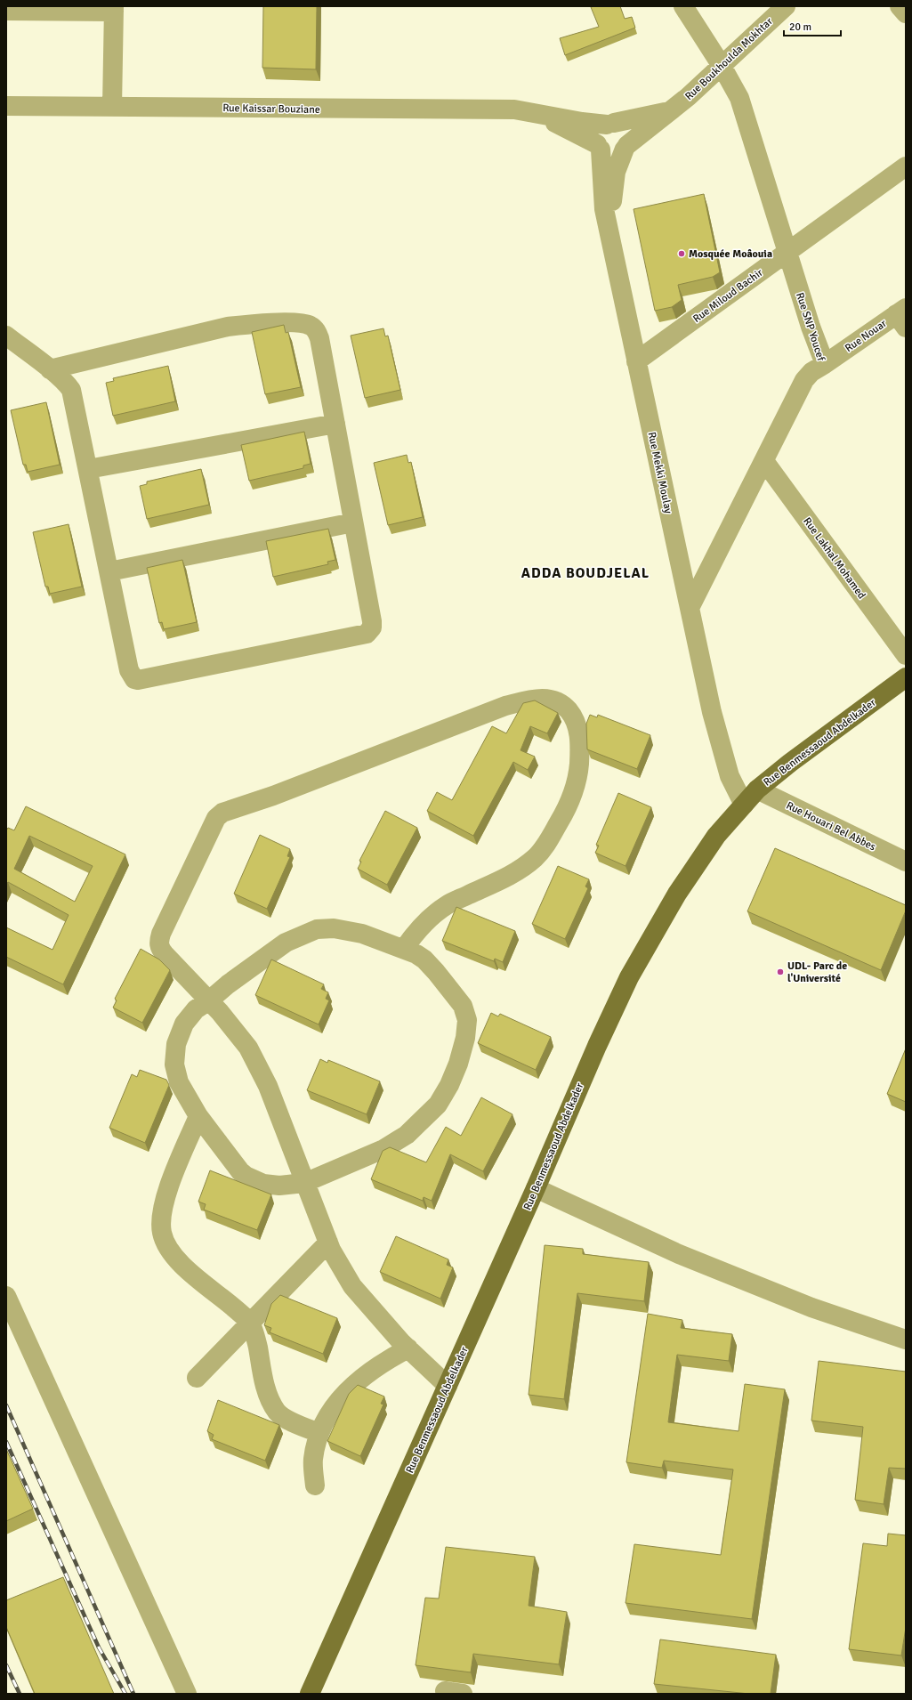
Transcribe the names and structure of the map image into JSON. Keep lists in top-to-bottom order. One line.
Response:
{"streets":{"main road":["Rue Benmessaoud Abdelkader"],"street":["Rue Boukhoulda Mokhtar","Rue Kaissar Bouziane","Rue Miloud Bachir","Rue SNP Youcef","Rue Nouar","Rue Mekki Moulay","Rue Lakhal Mohamed","Rue Houari Bel Abbes"]},"crossings":[["Rue Boukhoulda Mokhtar","Rue Kaissar Bouziane"],["Rue Boukhoulda Mokhtar","Rue SNP Youcef"],["Rue Miloud Bachir","Rue SNP Youcef"],["Rue Miloud Bachir","Rue Mekki Moulay"],["Rue SNP Youcef","Rue Nouar"],["Rue SNP Youcef","Rue Mekki Moulay"],["Rue SNP Youcef","Rue Lakhal Mohamed"],["Rue Mekki Moulay","Rue Benmessaoud Abdelkader"],["Rue Benmessaoud Abdelkader","Rue Houari Bel Abbes"]],"districts":["ADDA BOUDJELAL"],"places":["Mosquée Moâouia","UDL- Parc de l'Université"],"scale_bar":"20 m"}
